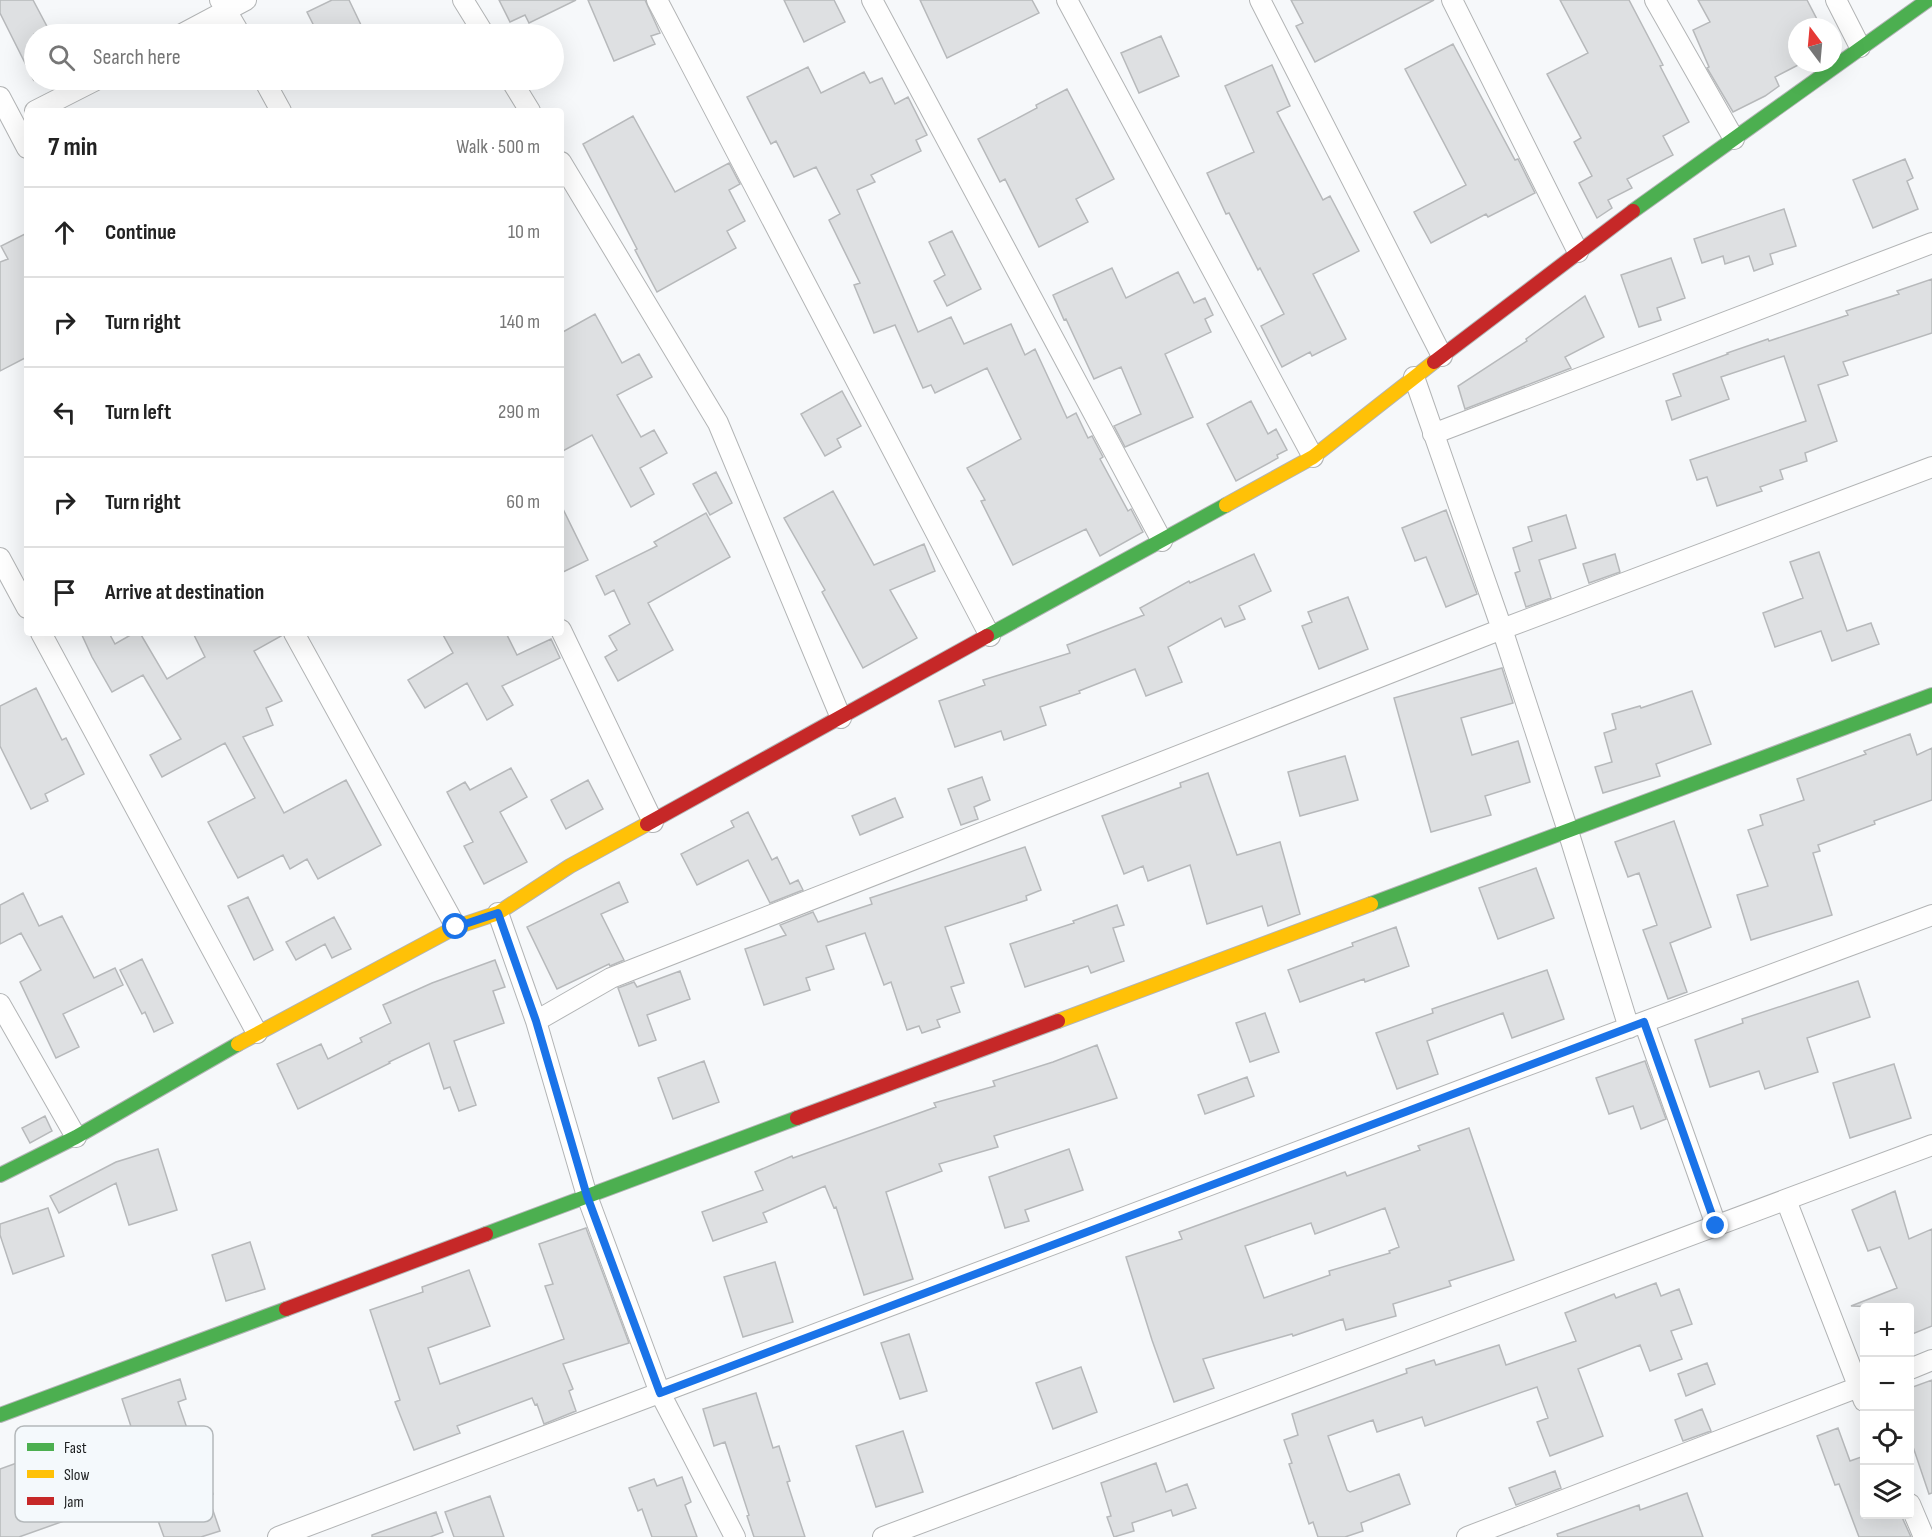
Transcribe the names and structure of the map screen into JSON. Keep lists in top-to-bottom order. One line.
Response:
{"legend":["Fast","Slow","Jam"],"north":"top","page":{"search":"Search here","heading":["7 min","Walk · 500 m"],"list":[["Continue","10 m"],["Turn right","140 m"],["Turn left","290 m"],["Turn right","60 m"],"Arrive at destination"],"map_buttons":["+","−"]}}
